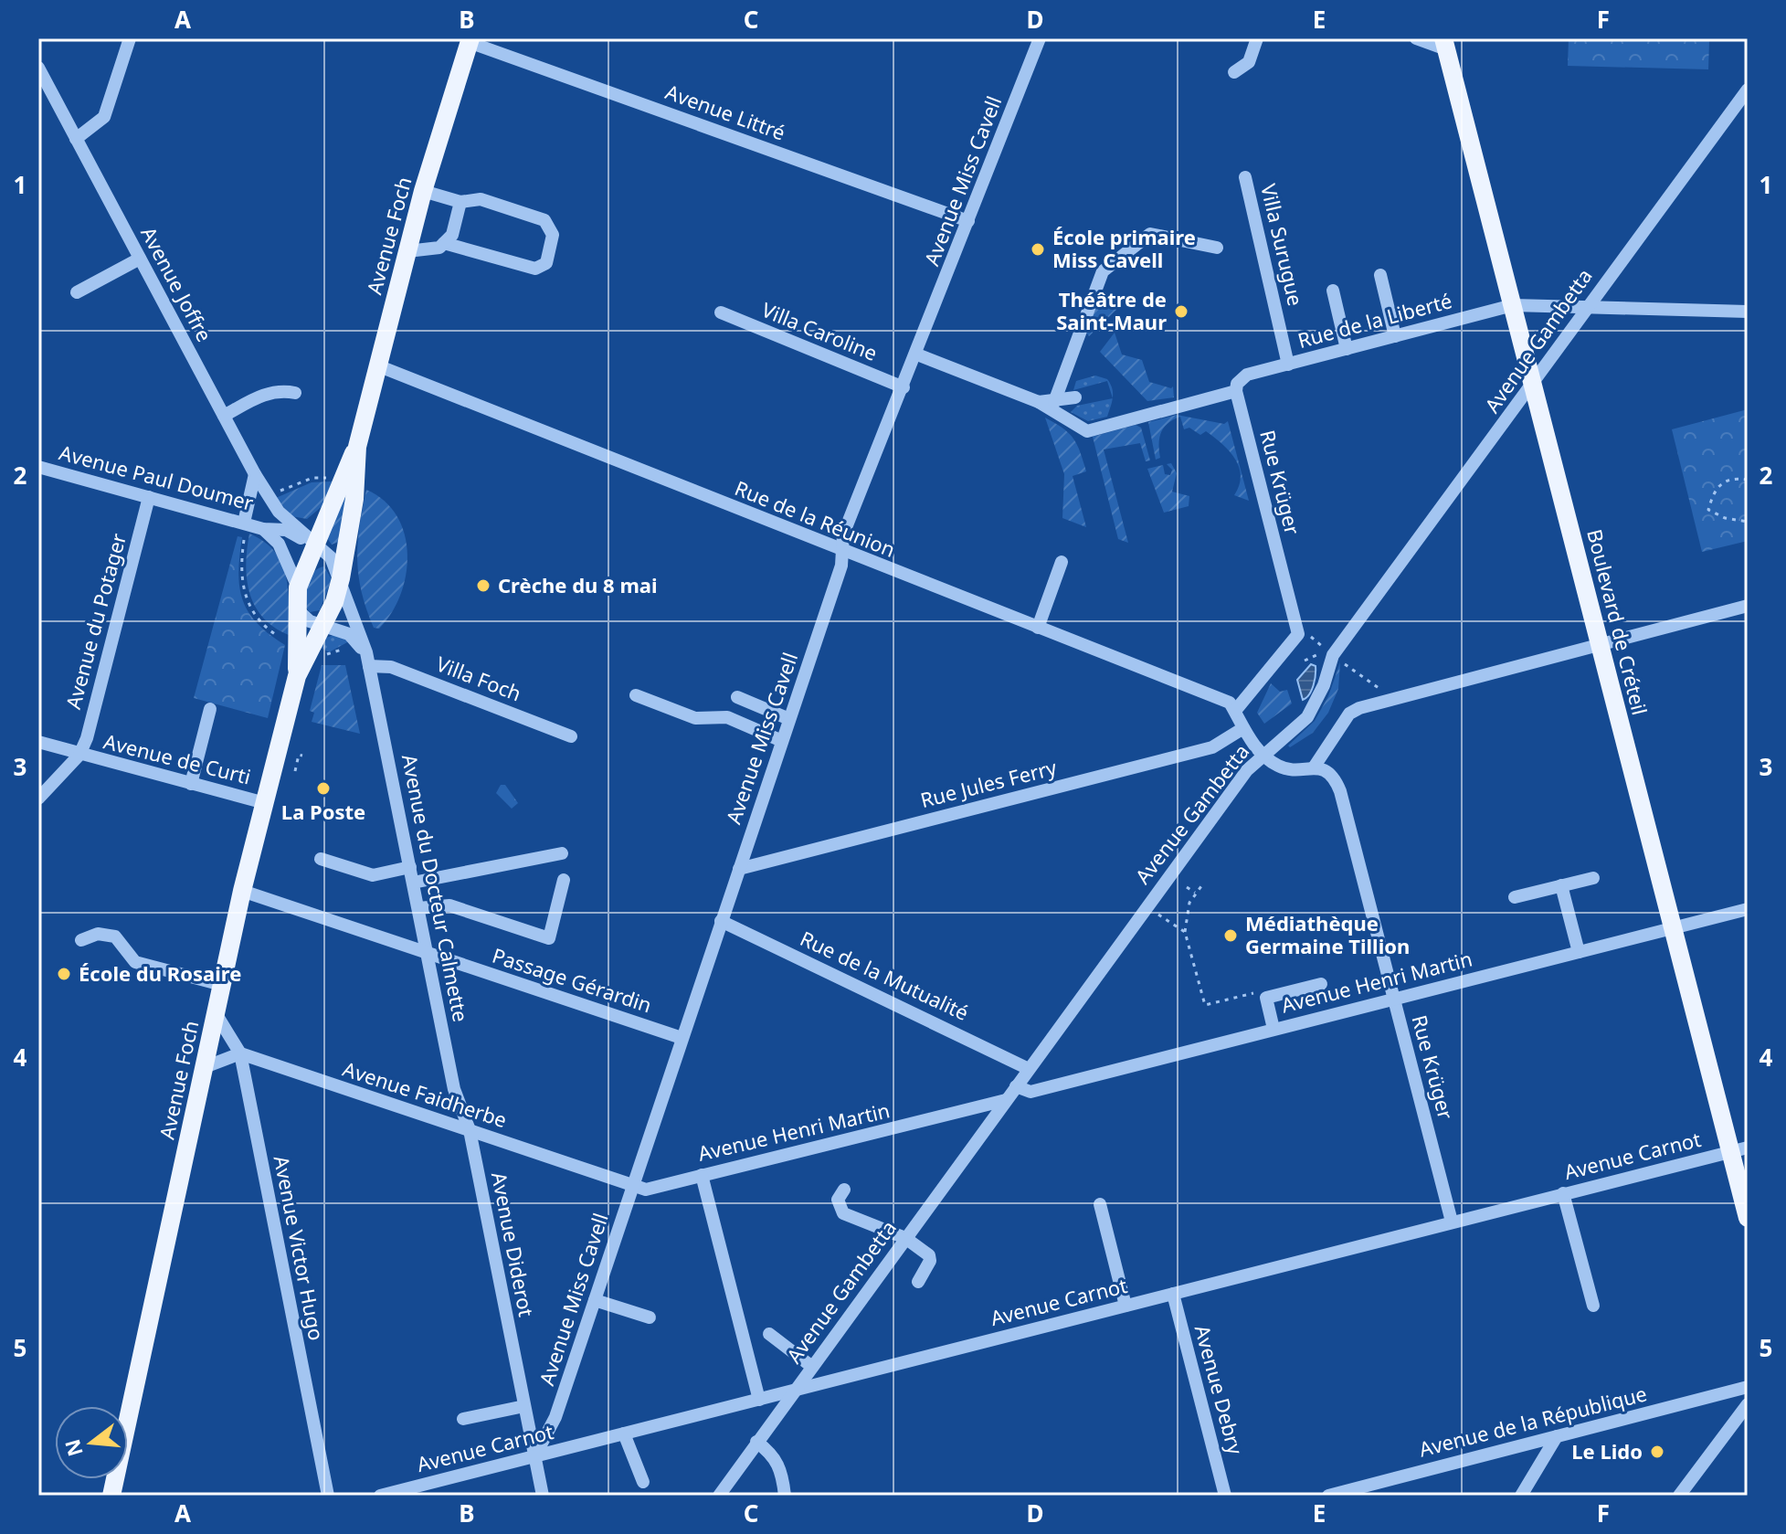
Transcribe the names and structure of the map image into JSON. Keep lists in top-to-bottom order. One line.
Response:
{"streets":{"main road":["Avenue Foch","Boulevard de Créteil"],"street":["Avenue Littré","Avenue Miss Cavell","Villa Surugue","Avenue Joffre","Rue de la Liberté","Villa Caroline","Avenue Gambetta","Avenue Paul Doumer","Rue Krüger","Rue de la Réunion","Avenue du Potager","Villa Foch","Avenue de Curti","Rue Jules Ferry","Avenue du Docteur Calmette","Rue de la Mutualité","Passage Gérardin","Avenue Henri Martin","Avenue Faidherbe","Avenue Carnot","Avenue Diderot","Avenue Victor Hugo","Avenue Debry","Avenue de la République"]},"crossings":[["Avenue Littré","Avenue Miss Cavell"],["Avenue Littré","Avenue Foch"],["Avenue Miss Cavell","Villa Caroline"],["Avenue Miss Cavell","Rue de la Réunion"],["Avenue Miss Cavell","Rue Jules Ferry"],["Avenue Miss Cavell","Rue de la Mutualité"],["Avenue Miss Cavell","Passage Gérardin"],["Avenue Miss Cavell","Avenue Henri Martin"],["Avenue Miss Cavell","Avenue Faidherbe"],["Avenue Miss Cavell","Avenue Carnot"],["Avenue Miss Cavell","Avenue Diderot"],["Avenue Foch","Avenue Joffre"],["Avenue Foch","Avenue Paul Doumer"],["Avenue Foch","Rue de la Réunion"],["Avenue Foch","Avenue de Curti"],["Avenue Foch","Avenue du Docteur Calmette"],["Avenue Foch","Passage Gérardin"],["Avenue Foch","Avenue Victor Hugo"],["Villa Surugue","Rue de la Liberté"],["Avenue Joffre","Avenue Paul Doumer"],["Avenue Joffre","Avenue du Docteur Calmette"],["Rue de la Liberté","Avenue Gambetta"],["Rue de la Liberté","Rue Krüger"],["Rue de la Liberté","Boulevard de Créteil"],["Avenue Gambetta","Boulevard de Créteil"],["Avenue Gambetta","Rue de la Mutualité"],["Avenue Gambetta","Avenue Henri Martin"],["Avenue Gambetta","Avenue Carnot"],["Avenue Paul Doumer","Avenue du Potager"],["Avenue Paul Doumer","Avenue du Docteur Calmette"],["Rue Krüger","Rue de la Réunion"],["Rue Krüger","Avenue Henri Martin"],["Rue Krüger","Avenue Carnot"],["Avenue du Potager","Avenue de Curti"],["Boulevard de Créteil","Avenue Henri Martin"],["Boulevard de Créteil","Avenue Carnot"],["Villa Foch","Avenue du Docteur Calmette"],["Avenue du Docteur Calmette","Passage Gérardin"],["Avenue du Docteur Calmette","Avenue Faidherbe"],["Avenue du Docteur Calmette","Avenue Diderot"],["Avenue Henri Martin","Avenue Faidherbe"],["Avenue Faidherbe","Avenue Diderot"],["Avenue Faidherbe","Avenue Victor Hugo"],["Avenue Carnot","Avenue Diderot"],["Avenue Carnot","Avenue Debry"]],"places":["École primaire Miss Cavell","Théâtre de Saint-Maur","Crèche du 8 mai","La Poste","Médiathèque Germaine Tillion","École du Rosaire","Le Lido"],"north":"left","grid":{"columns":["A","B","C","D","E","F"],"rows":["1","2","3","4","5"]}}
